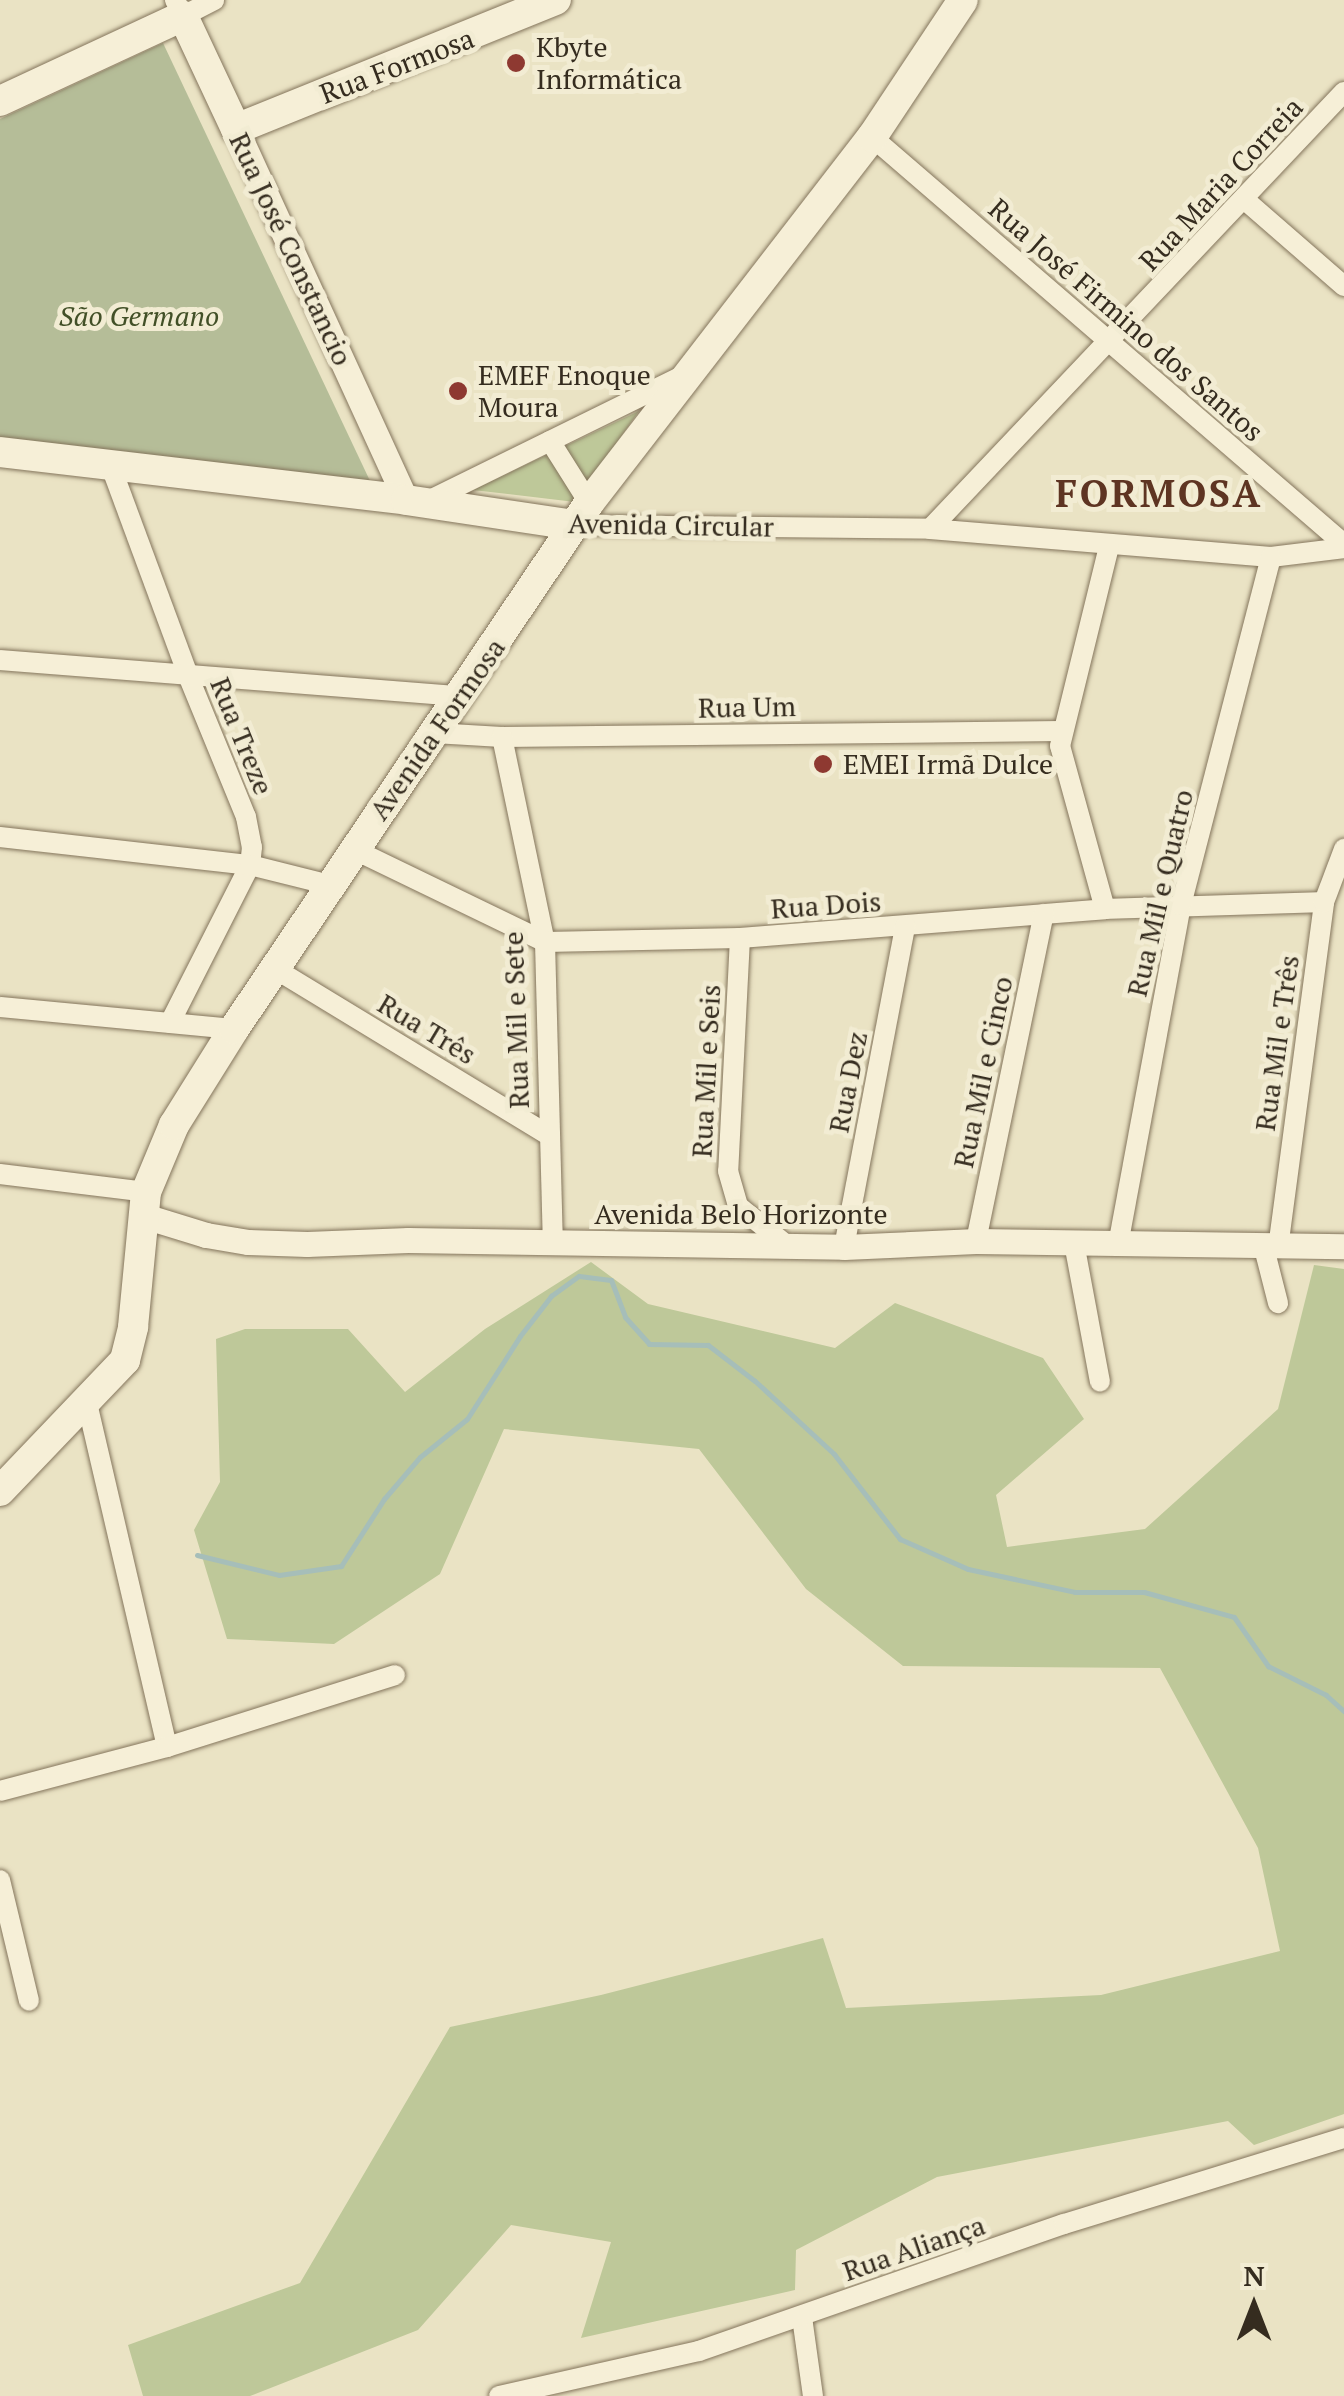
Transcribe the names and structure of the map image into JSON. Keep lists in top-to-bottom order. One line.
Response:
{"streets":{"main road":["Rua Formosa","Rua José Constancio","Avenida Circular","Avenida Formosa"],"street":["Rua Maria Correia","Rua José Firmino dos Santos","Rua Um","Rua Treze","Rua Mil e Quatro","Rua Dois","Rua Mil e Sete","Rua Três","Rua Mil e Três","Rua Mil e Seis","Rua Mil e Cinco","Rua Dez","Avenida Belo Horizonte","Rua Aliança"]},"crossings":[["Rua Formosa","Rua José Constancio"],["Rua Maria Correia","Rua José Firmino dos Santos"],["Rua Maria Correia","Avenida Circular"],["Rua José Constancio","Avenida Circular"],["Rua José Firmino dos Santos","Avenida Circular"],["Rua José Firmino dos Santos","Avenida Formosa"],["Avenida Circular","Avenida Formosa"],["Avenida Circular","Rua Treze"],["Avenida Circular","Rua Mil e Quatro"],["Rua Um","Avenida Formosa"],["Rua Um","Rua Mil e Sete"],["Avenida Formosa","Rua Dois"],["Avenida Formosa","Rua Três"],["Avenida Formosa","Avenida Belo Horizonte"],["Rua Mil e Quatro","Rua Dois"],["Rua Mil e Quatro","Avenida Belo Horizonte"],["Rua Dois","Rua Mil e Sete"],["Rua Dois","Rua Mil e Três"],["Rua Dois","Rua Mil e Seis"],["Rua Dois","Rua Mil e Cinco"],["Rua Dois","Rua Dez"],["Rua Mil e Sete","Rua Três"],["Rua Mil e Sete","Avenida Belo Horizonte"],["Rua Mil e Três","Avenida Belo Horizonte"],["Rua Mil e Seis","Avenida Belo Horizonte"],["Rua Mil e Cinco","Avenida Belo Horizonte"],["Rua Dez","Avenida Belo Horizonte"]],"districts":["FORMOSA"],"parks":["São Germano"],"places":["Kbyte Informática","EMEF Enoque Moura","EMEI Irmã Dulce"],"north":"top"}
